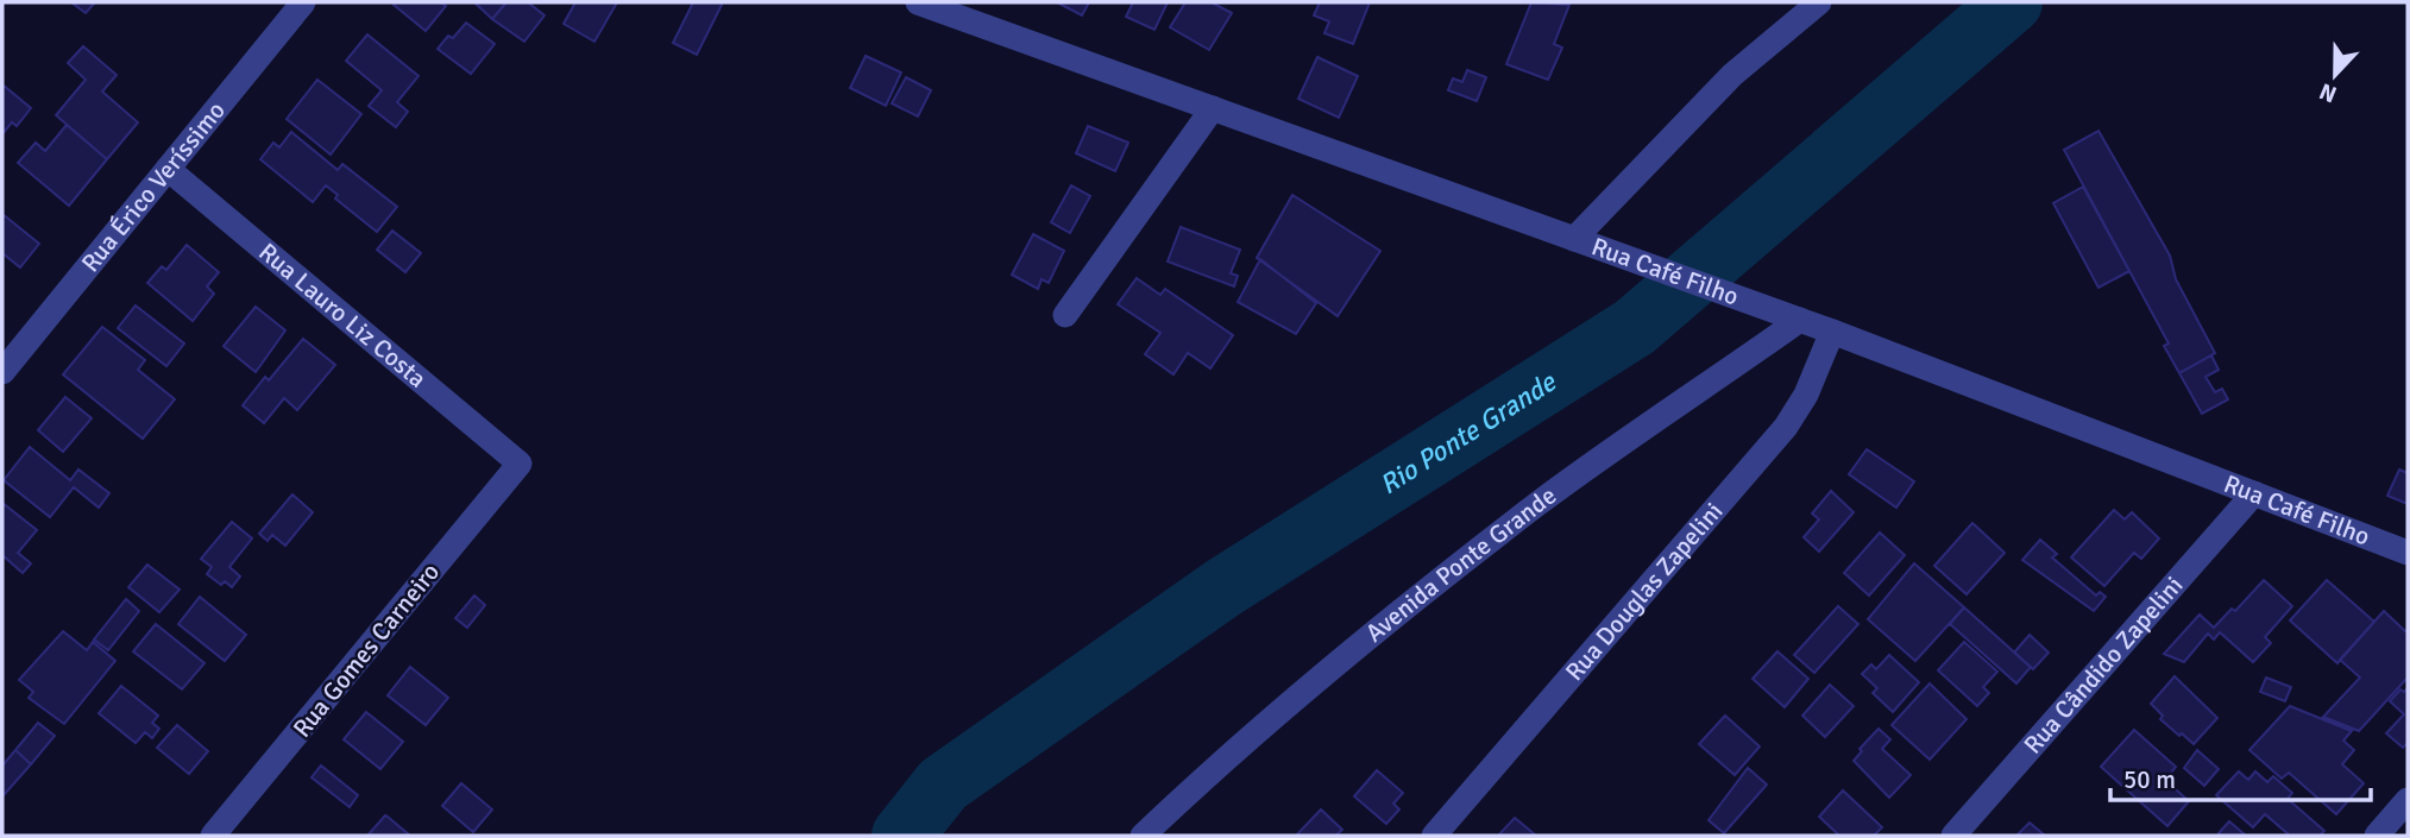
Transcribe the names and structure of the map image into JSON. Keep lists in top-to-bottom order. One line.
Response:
{"streets":{"street":["Rua Érico Veríssimo","Rua Café Filho","Rua Lauro Liz Costa","Avenida Ponte Grande","Rua Douglas Zapelini","Rua Gomes Carneiro","Rua Cândido Zapelini"]},"crossings":[["Rua Érico Veríssimo","Rua Lauro Liz Costa"],["Rua Café Filho","Avenida Ponte Grande"],["Rua Café Filho","Rua Douglas Zapelini"],["Rua Café Filho","Rua Cândido Zapelini"],["Rua Lauro Liz Costa","Rua Gomes Carneiro"]],"water":["Rio Ponte Grande"],"scale_bar":"50 m","north":"bottom"}
